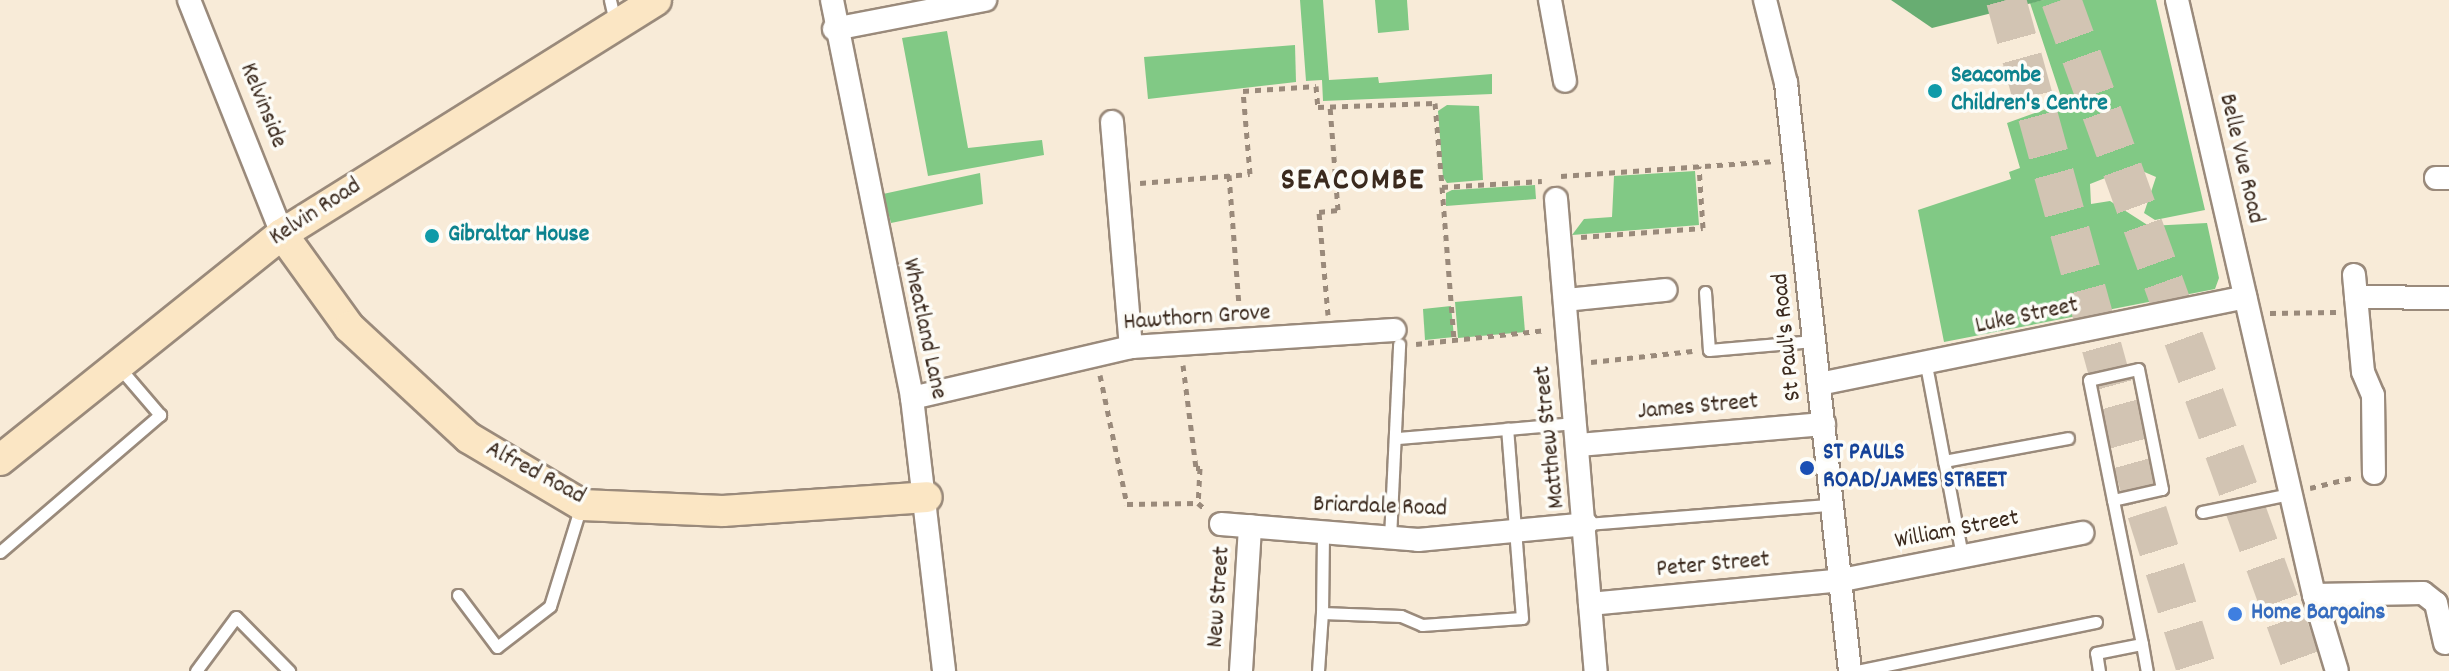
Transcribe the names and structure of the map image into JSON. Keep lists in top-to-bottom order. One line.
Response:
{"streets":{"main road":["Kelvin Road","Alfred Road"],"street":["Kelvinside","Belle Vue Road","Luke Street","Hawthorn Grove","Wheatland Lane","St Paul's Road","James Street","Matthew Street","Briardale Road","William Street","Peter Street","New Street"]},"crossings":[["Kelvinside","Kelvin Road"],["Kelvinside","Alfred Road"],["Belle Vue Road","Luke Street"],["Kelvin Road","Alfred Road"],["Luke Street","St Paul's Road"],["Hawthorn Grove","Wheatland Lane"],["Wheatland Lane","Alfred Road"],["St Paul's Road","James Street"],["St Paul's Road","William Street"],["St Paul's Road","Peter Street"],["James Street","Matthew Street"],["Matthew Street","Briardale Road"],["Matthew Street","Peter Street"],["Briardale Road","New Street"],["William Street","Peter Street"]],"districts":["SEACOMBE"],"places":["Seacombe Children's Centre","Gibraltar House","ST PAULS ROAD/JAMES STREET","Home Bargains"]}
